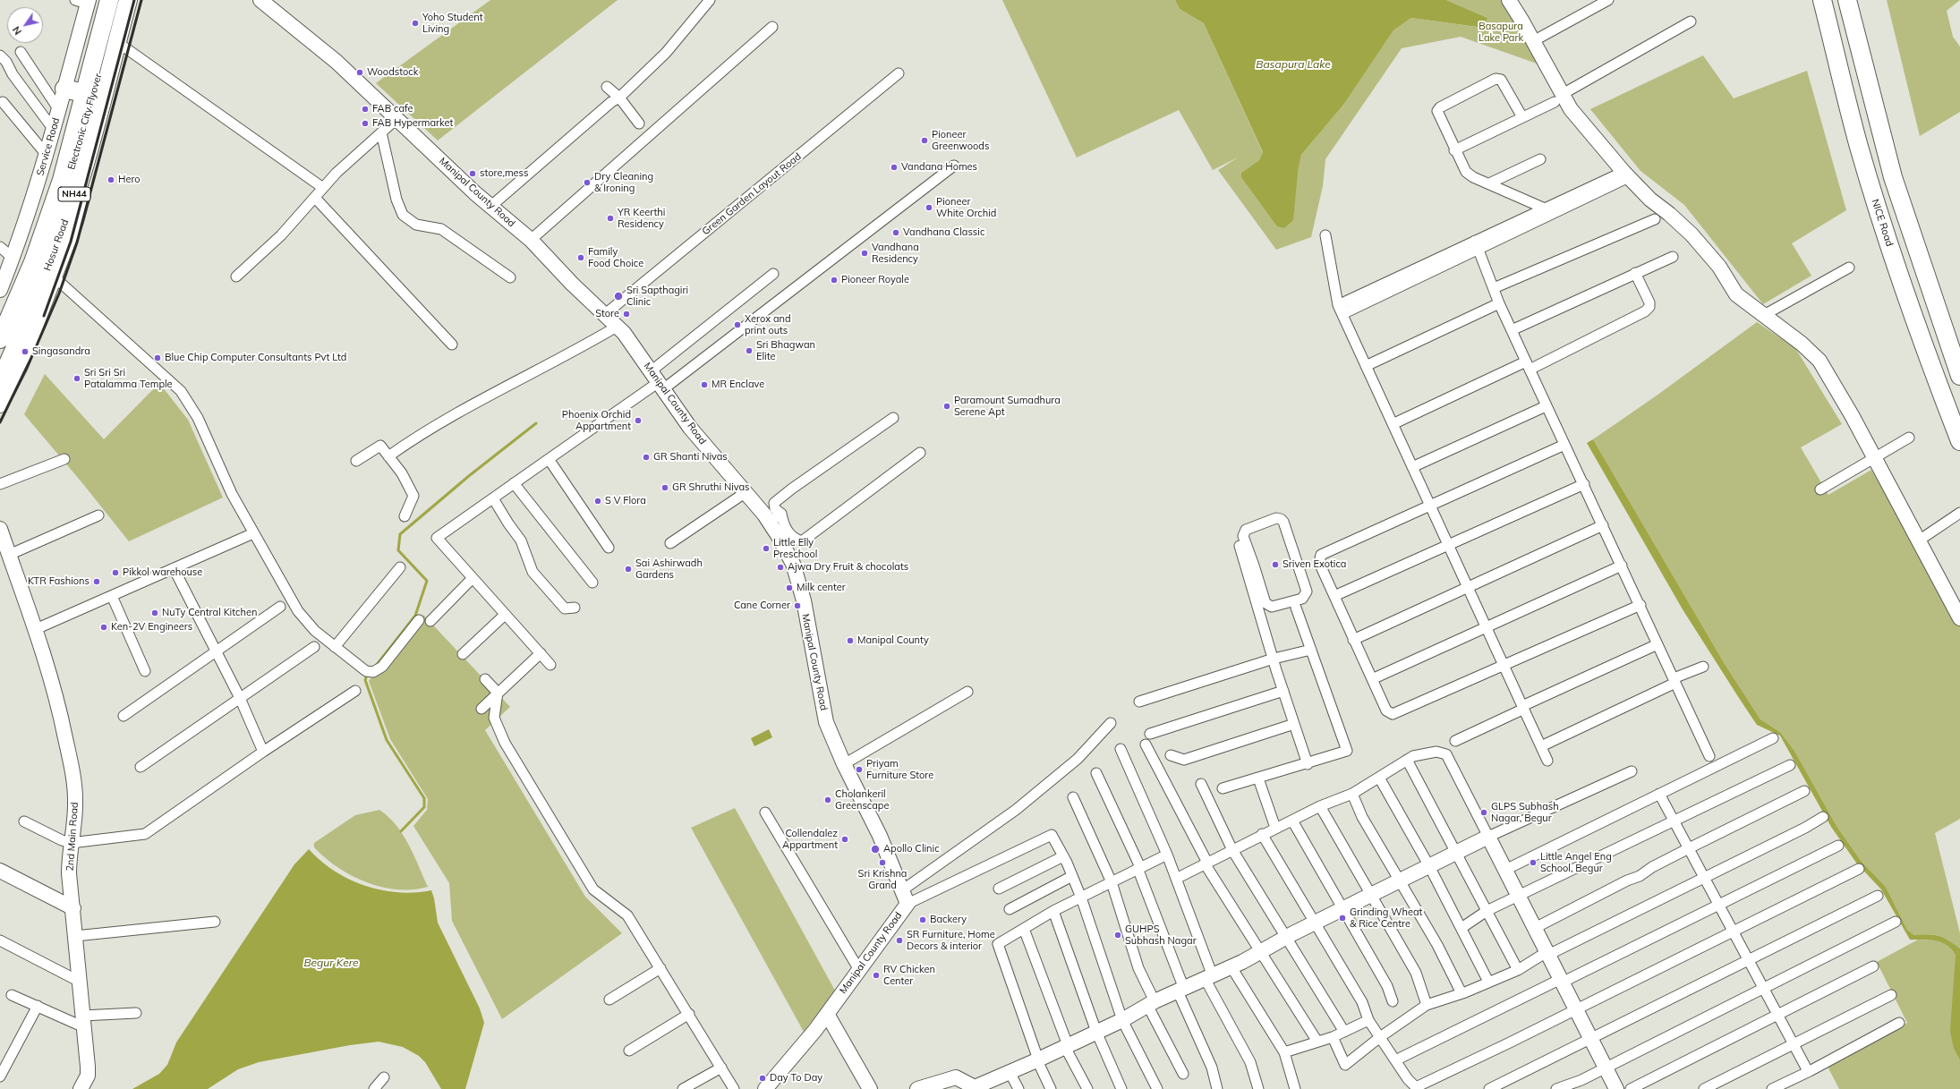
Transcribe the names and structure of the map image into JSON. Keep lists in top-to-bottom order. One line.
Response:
{"streets":{"highway":["Electronic City Flyover","NH44","NICE Road","Hosur Road"],"street":["Service Road","Manipal County Road","Green Garden Layout Road","2nd Main Road"]},"crossings":[["Service Road","NH44"],["Manipal County Road","Green Garden Layout Road"]],"water":["Basapura Lake","Begur Kere"],"parks":["Basapura Lake Park"],"places":["Yoho Student Living","Woodstock","FAB cafe","FAB Hypermarket","Pioneer Greenwoods","Vandana Homes","store,mess","Hero","Dry Cleaning & Ironing","Pioneer White Orchid","YR Keerthi Residency","Vandhana Classic","Vandhana Residency","Family Food Choice","Pioneer Royale","Sri Sapthagiri Clinic","Store","Xerox and print outs","Sri Bhagwan Elite","Singasandra","Blue Chip Computer Consultants Pvt Ltd","Sri Sri Sri Patalamma Temple","MR Enclave","Paramount Sumadhura Serene Apt","Phoenix Orchid Appartment","GR Shanti Nivas","GR Shruthi Nivas","S V Flora","Little Elly Preschool","Sriven Exotica","Ajwa Dry Fruit & chocolats","Sai Ashirwadh Gardens","Pikkol warehouse","KTR Fashions","Milk center","Cane Corner","NuTy Central Kitchen","Ken-2V Engineers","Manipal County","Priyam Furniture Store","Cholankeril Greenscape","GLPS Subhash Nagar, Begur","Collendalez Appartment","Apollo Clinic","Sri Krishna Grand","Little Angel Eng School, Begur","Grinding Wheat & Rice Centre","Backery","GUHPS Subhash Nagar","SR Furniture, Home Decors & interior","RV Chicken Center","Day To Day"],"north":"bottom left"}
